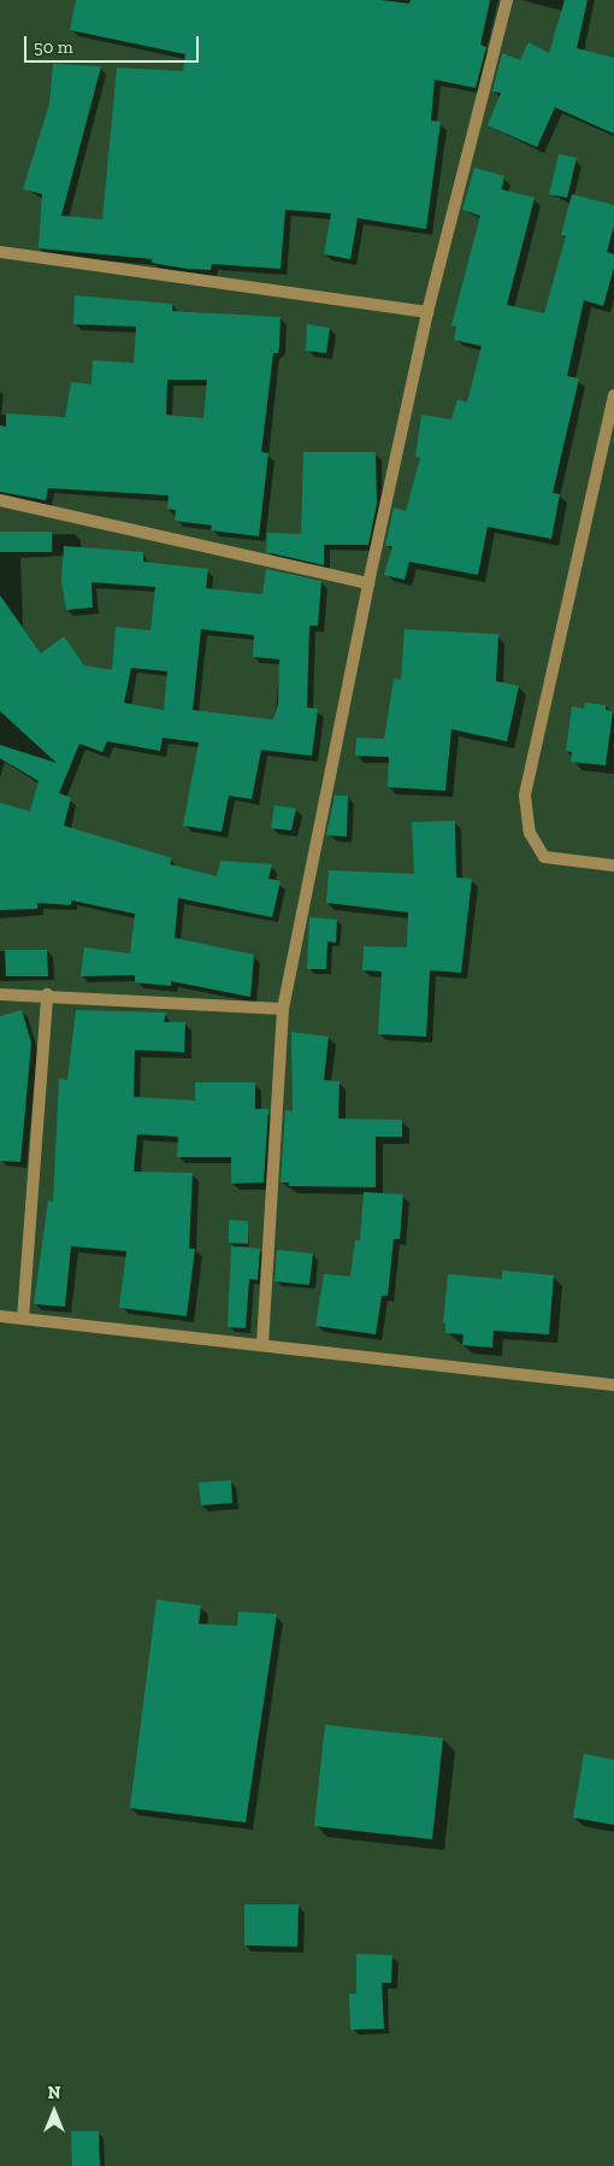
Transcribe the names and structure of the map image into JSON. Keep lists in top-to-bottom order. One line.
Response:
{"scale_bar":"50 m","north":"top"}
